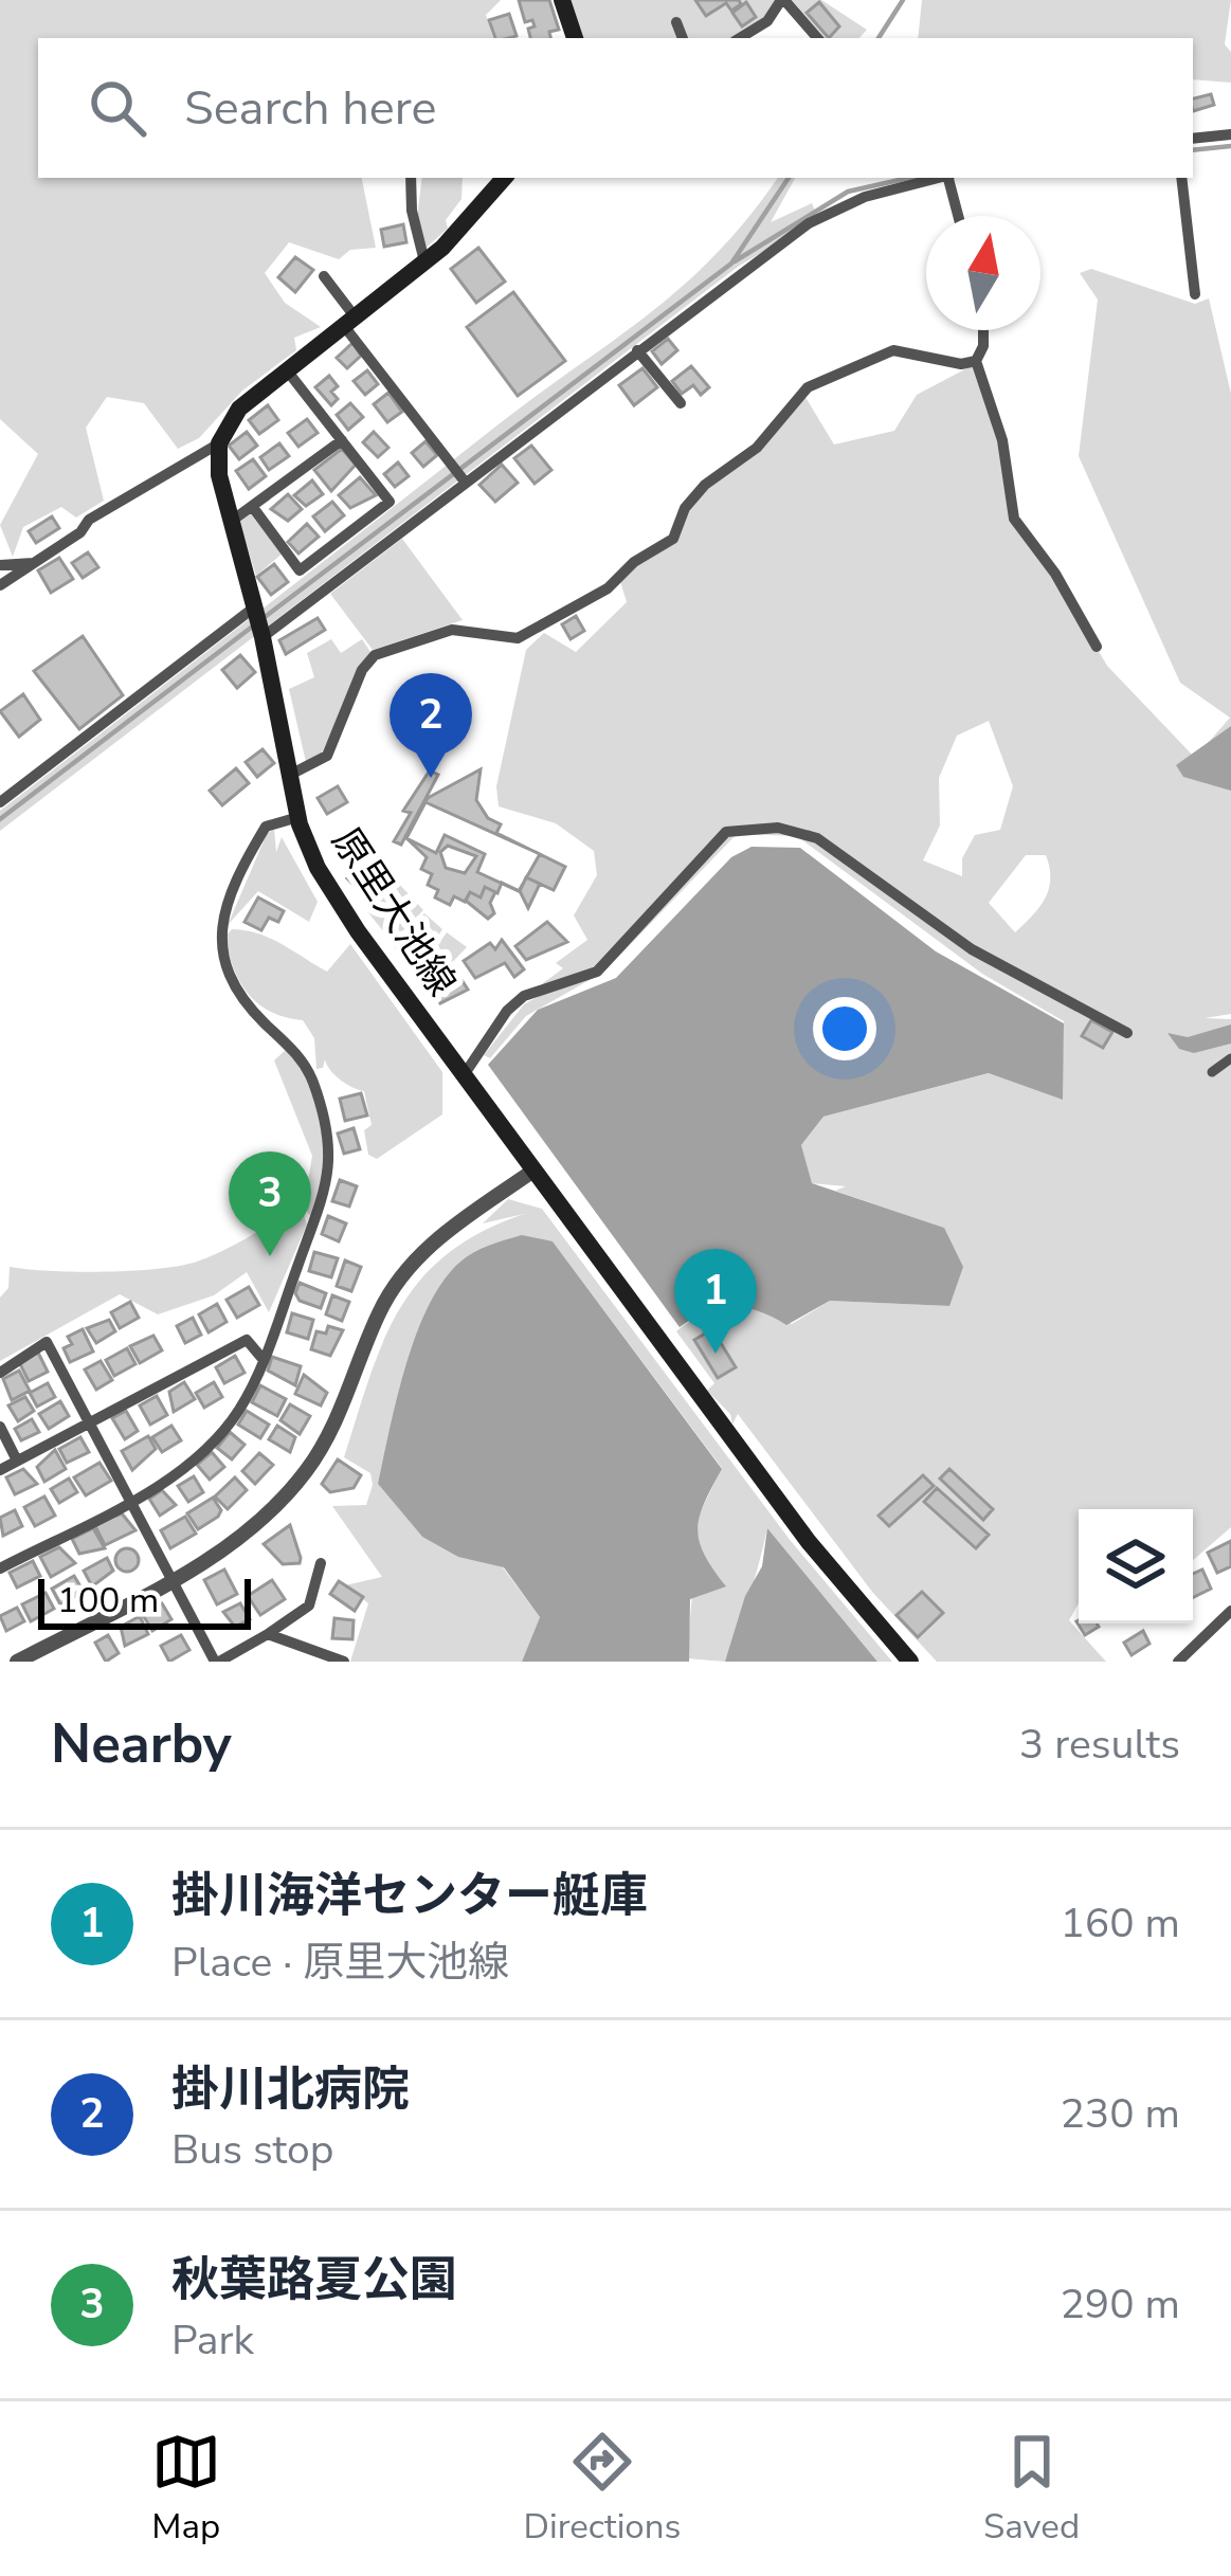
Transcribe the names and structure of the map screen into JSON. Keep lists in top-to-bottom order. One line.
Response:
{"streets":{"main road":["原里大池線"]},"scale_bar":"100 m","north":"top","page":{"search":"Search here","pins":["2","3","1"],"scale":"100 m","heading":["Nearby","3 results"],"list":[{"mark":"1","name":"掛川海洋センター艇庫","note":"Place · 原里大池線","value":"160 m"},{"mark":"2","name":"掛川北病院","note":"Bus stop","value":"230 m"},{"mark":"3","name":"秋葉路夏公園","note":"Park","value":"290 m"}],"nav":["Map","Directions","Saved"]}}
